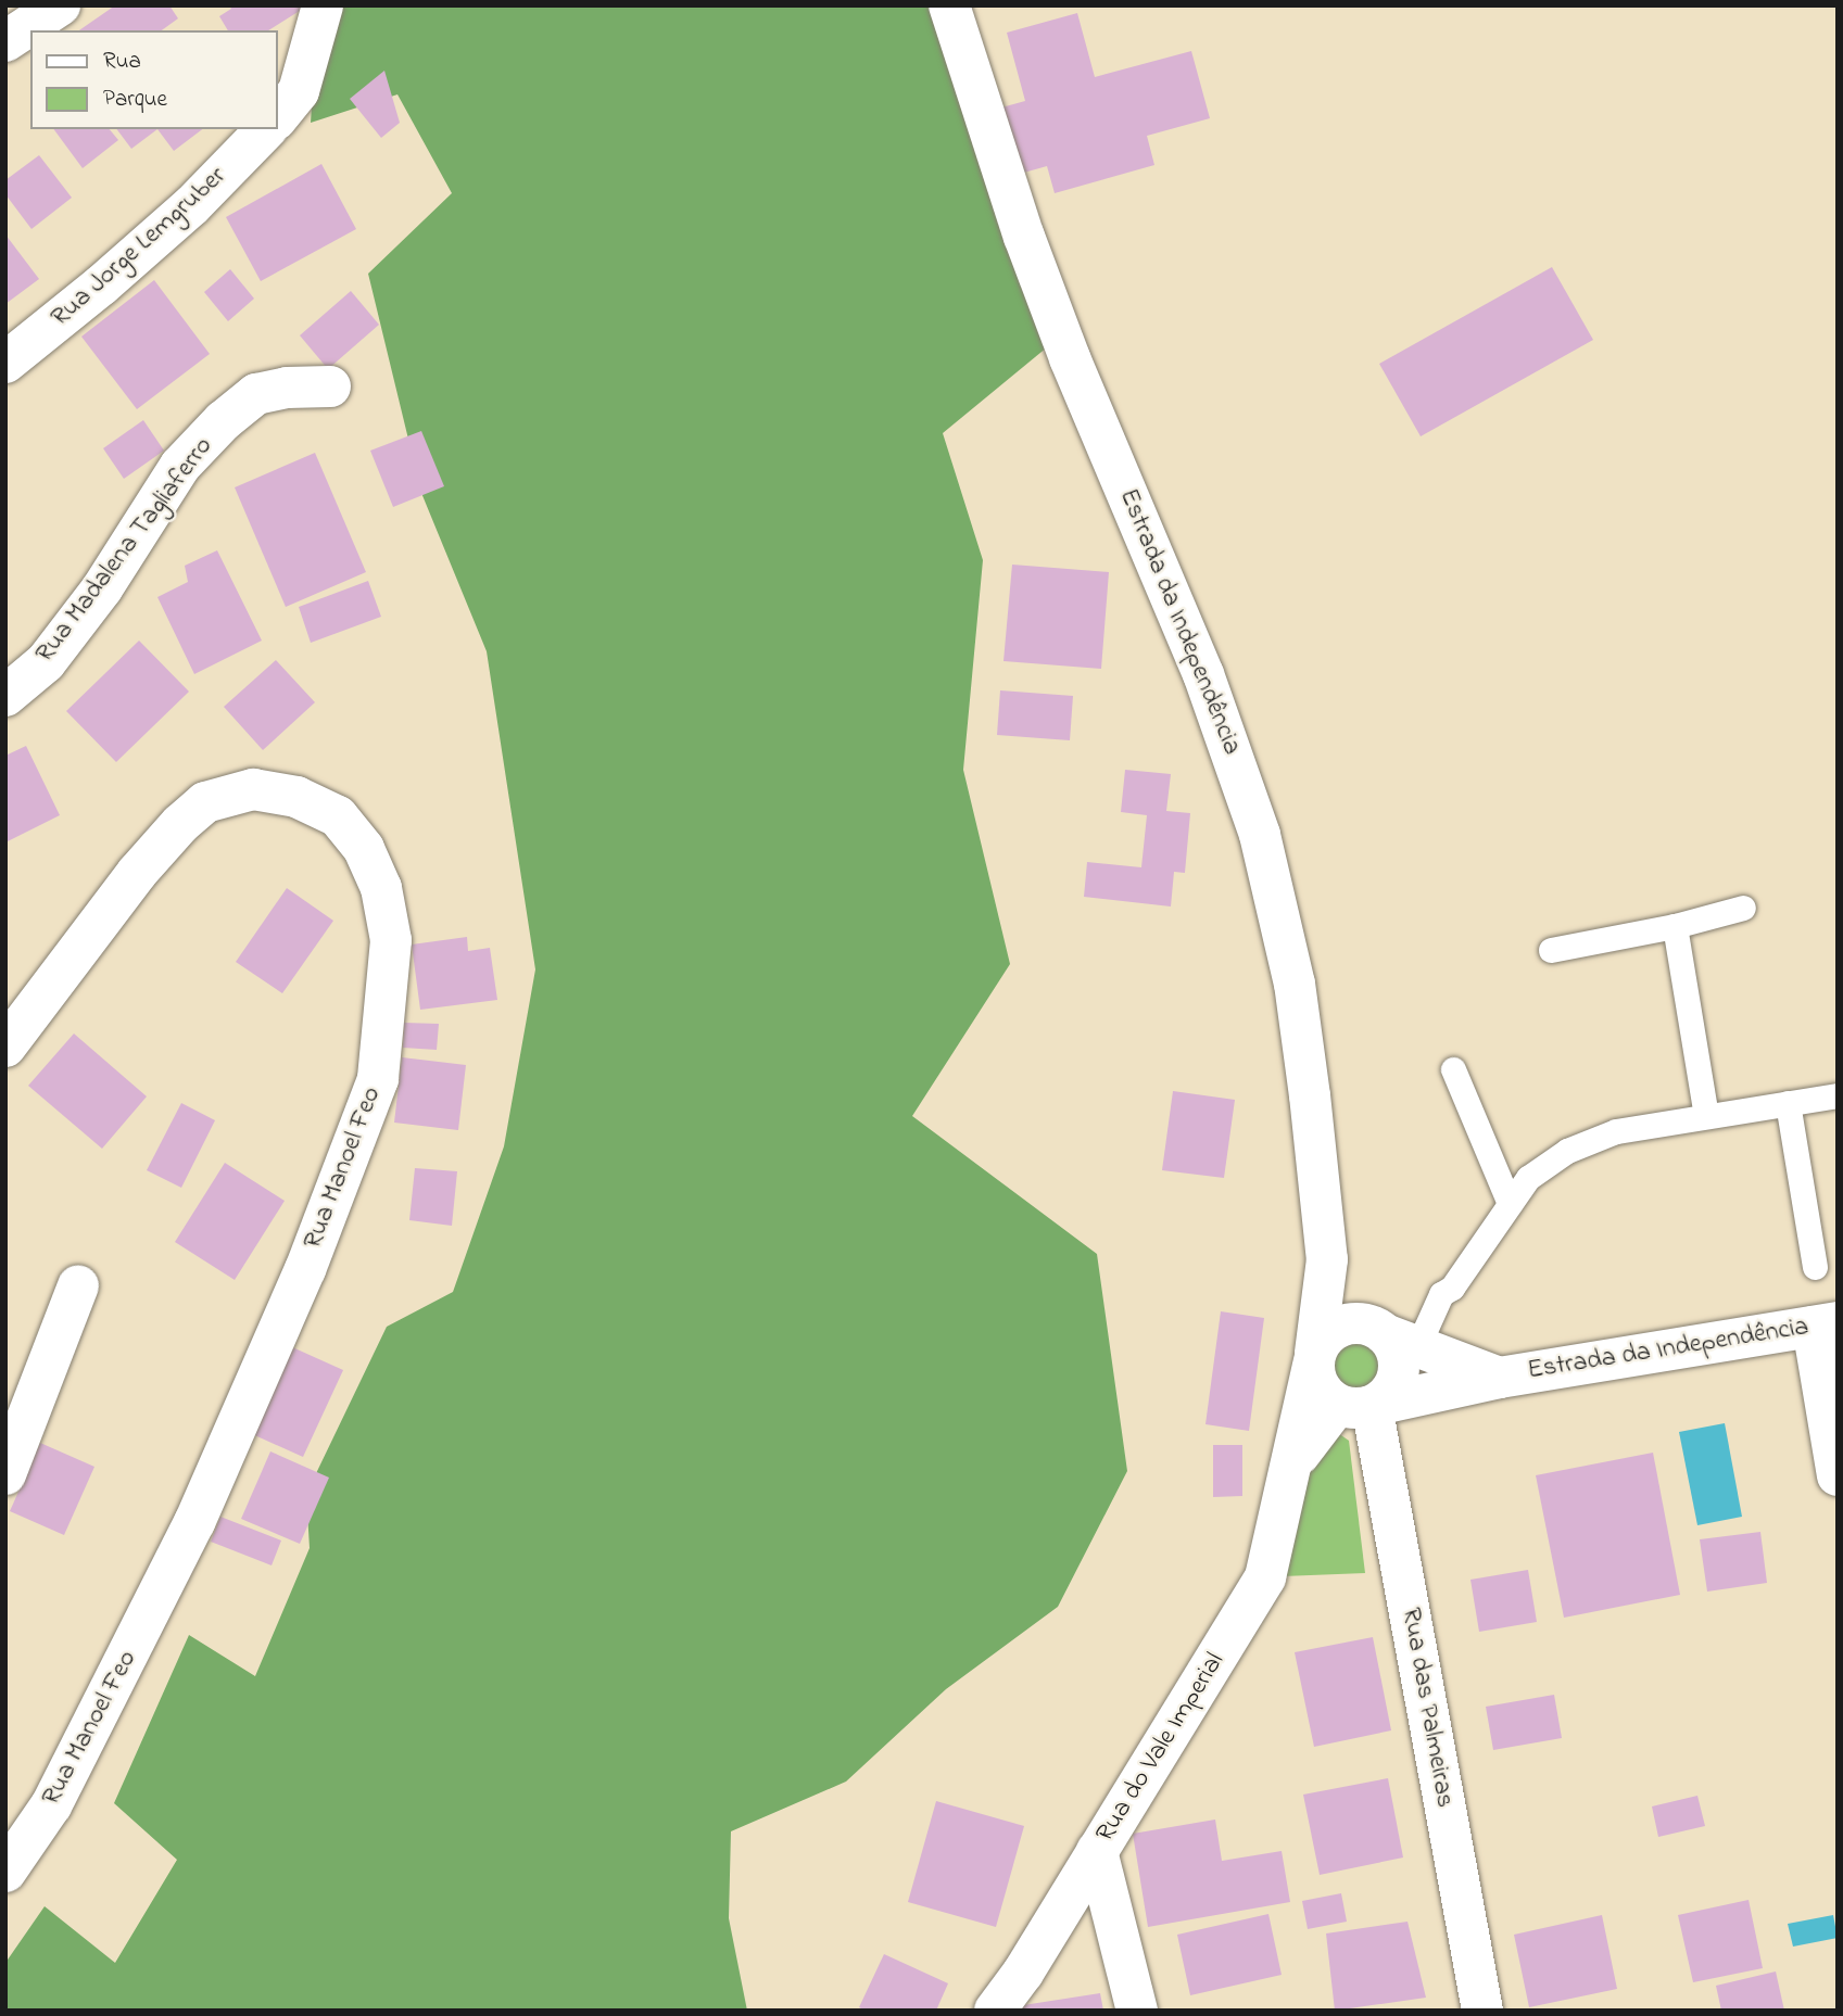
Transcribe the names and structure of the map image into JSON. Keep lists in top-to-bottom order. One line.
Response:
{"streets":{"street":["Rua Jorge Lemgruber","Rua Madalena Tagliaferro","Estrada da Independência","Rua Manoel Feo","Rua das Palmeiras","Rua do Vale Imperial"]},"crossings":[["Estrada da Independência","Rua das Palmeiras"],["Estrada da Independência","Rua do Vale Imperial"],["Rua das Palmeiras","Rua do Vale Imperial"]],"legend":["Rua","Parque"]}
